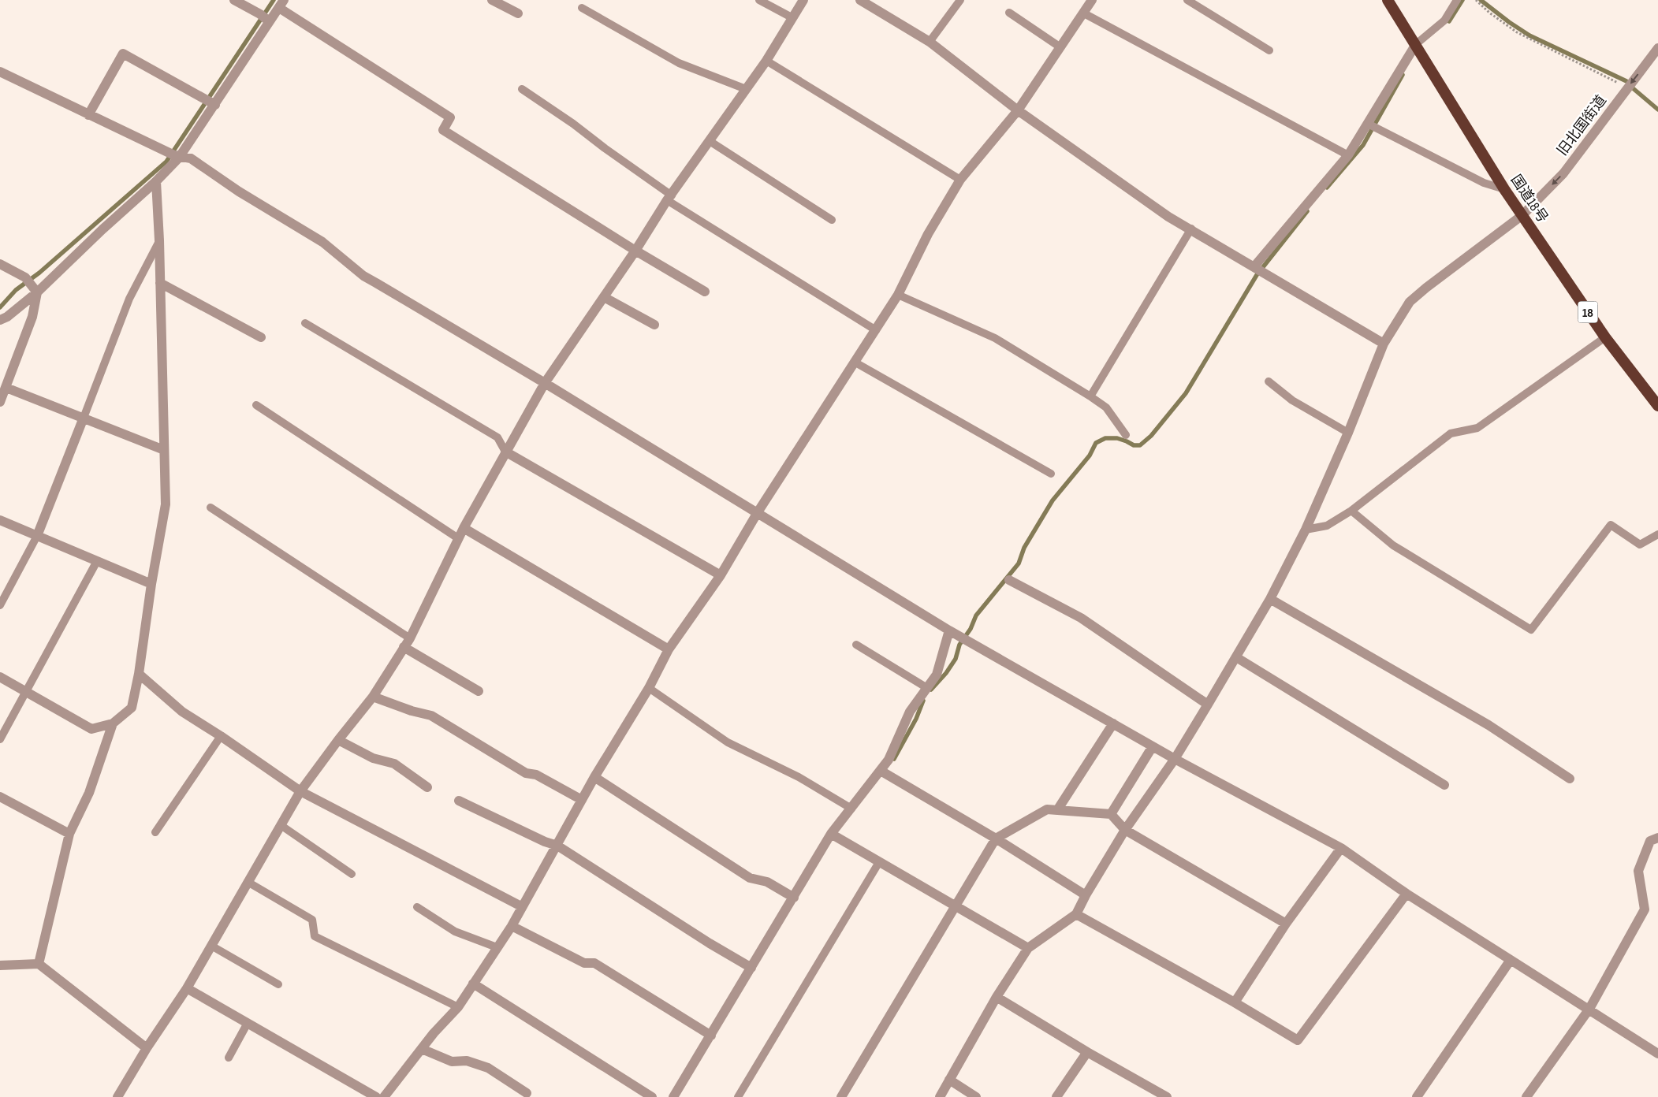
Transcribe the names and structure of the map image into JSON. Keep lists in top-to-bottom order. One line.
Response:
{"streets":{"highway":["国道18号","18"],"street":["旧北国街道"]},"crossings":[["旧北国街道","国道18号"]]}
